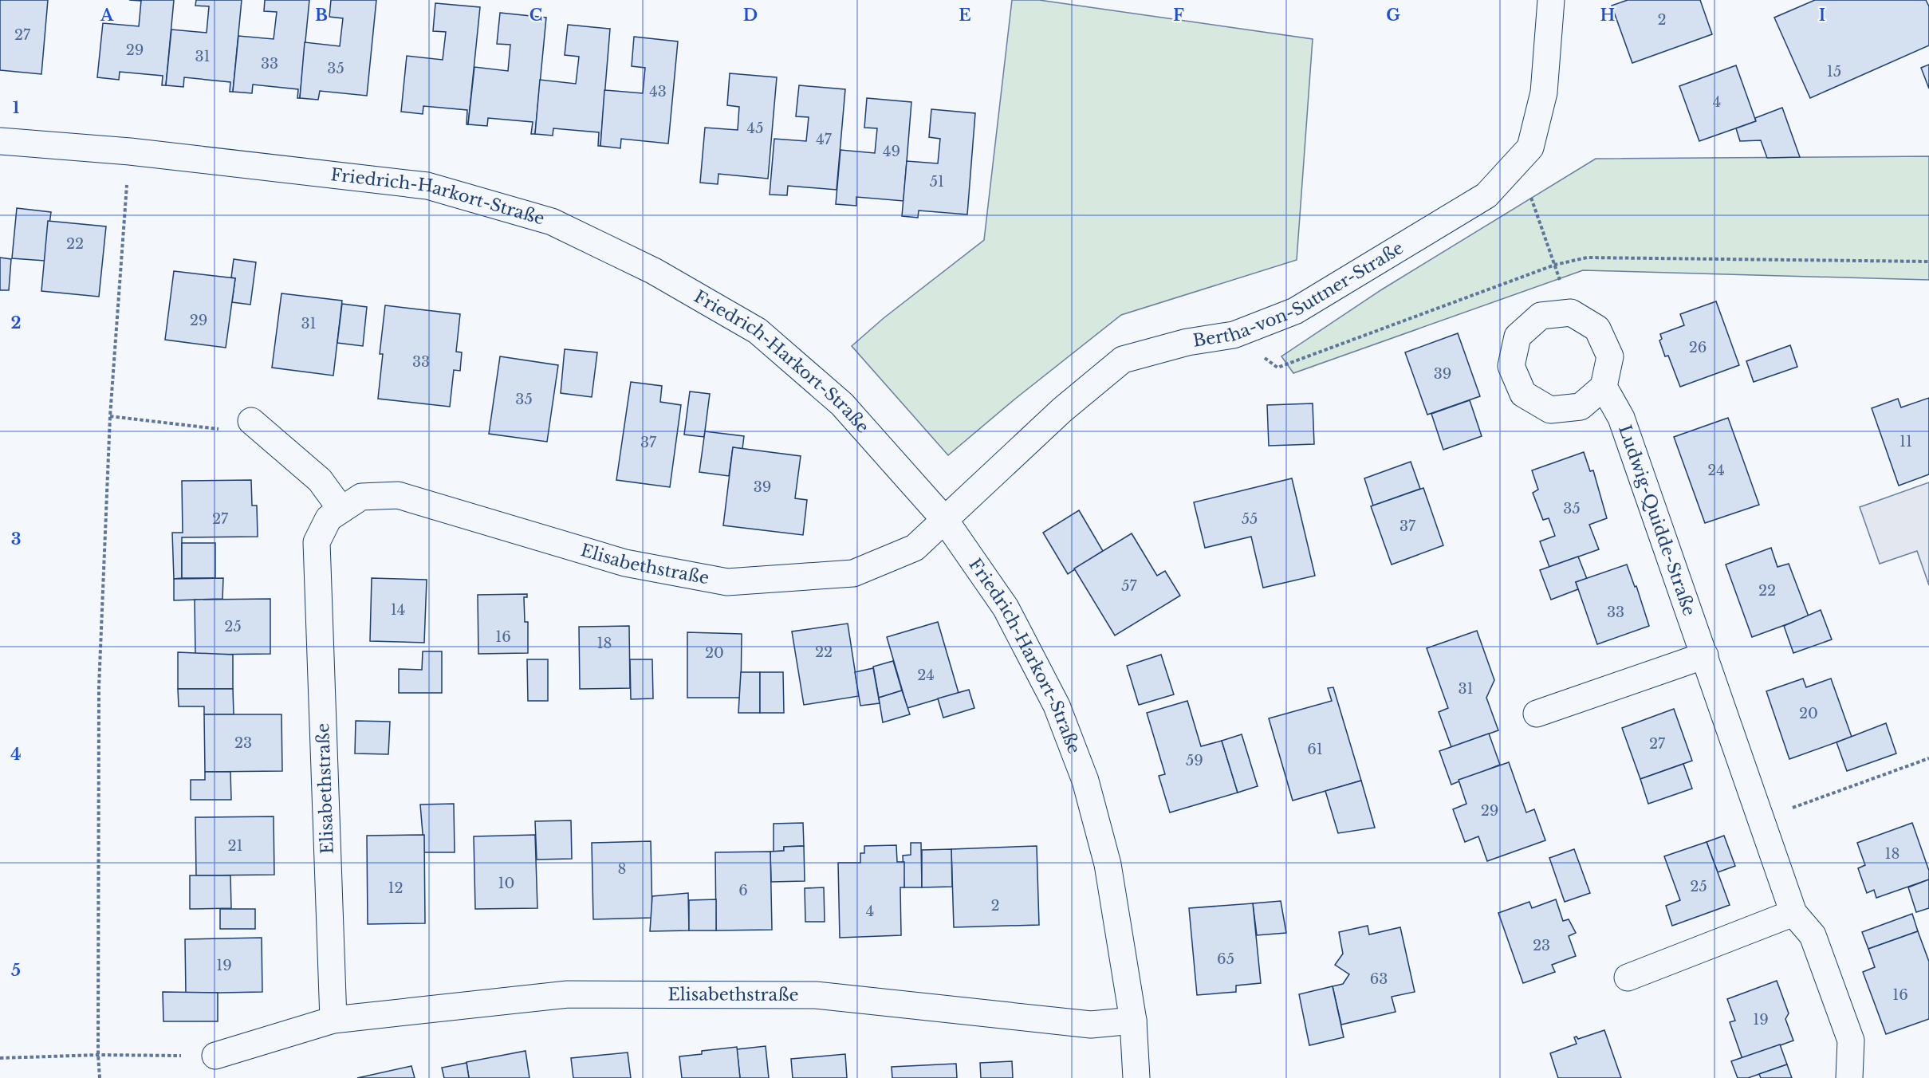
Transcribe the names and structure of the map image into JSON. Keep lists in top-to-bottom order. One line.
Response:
{"streets":{"street":["Friedrich-Harkort-Straße","Bertha-von-Suttner-Straße","Ludwig-Quidde-Straße","Elisabethstraße"]},"crossings":[["Friedrich-Harkort-Straße","Bertha-von-Suttner-Straße"],["Friedrich-Harkort-Straße","Elisabethstraße"],["Bertha-von-Suttner-Straße","Elisabethstraße"]],"house_numbers":["2","27","29","31","33","35","15","43","4","45","47","49","51","22","29","31","26","33","39","35","11","37","24","39","35","27","55","37","57","22","14","33","25","16","18","22","20","24","31","20","23","27","61","59","29","21","18","8","10","25","12","6","2","4","23","65","19","63","16","19"],"grid":{"columns":["A","B","C","D","E","F","G","H","I"],"rows":["1","2","3","4","5"]}}
